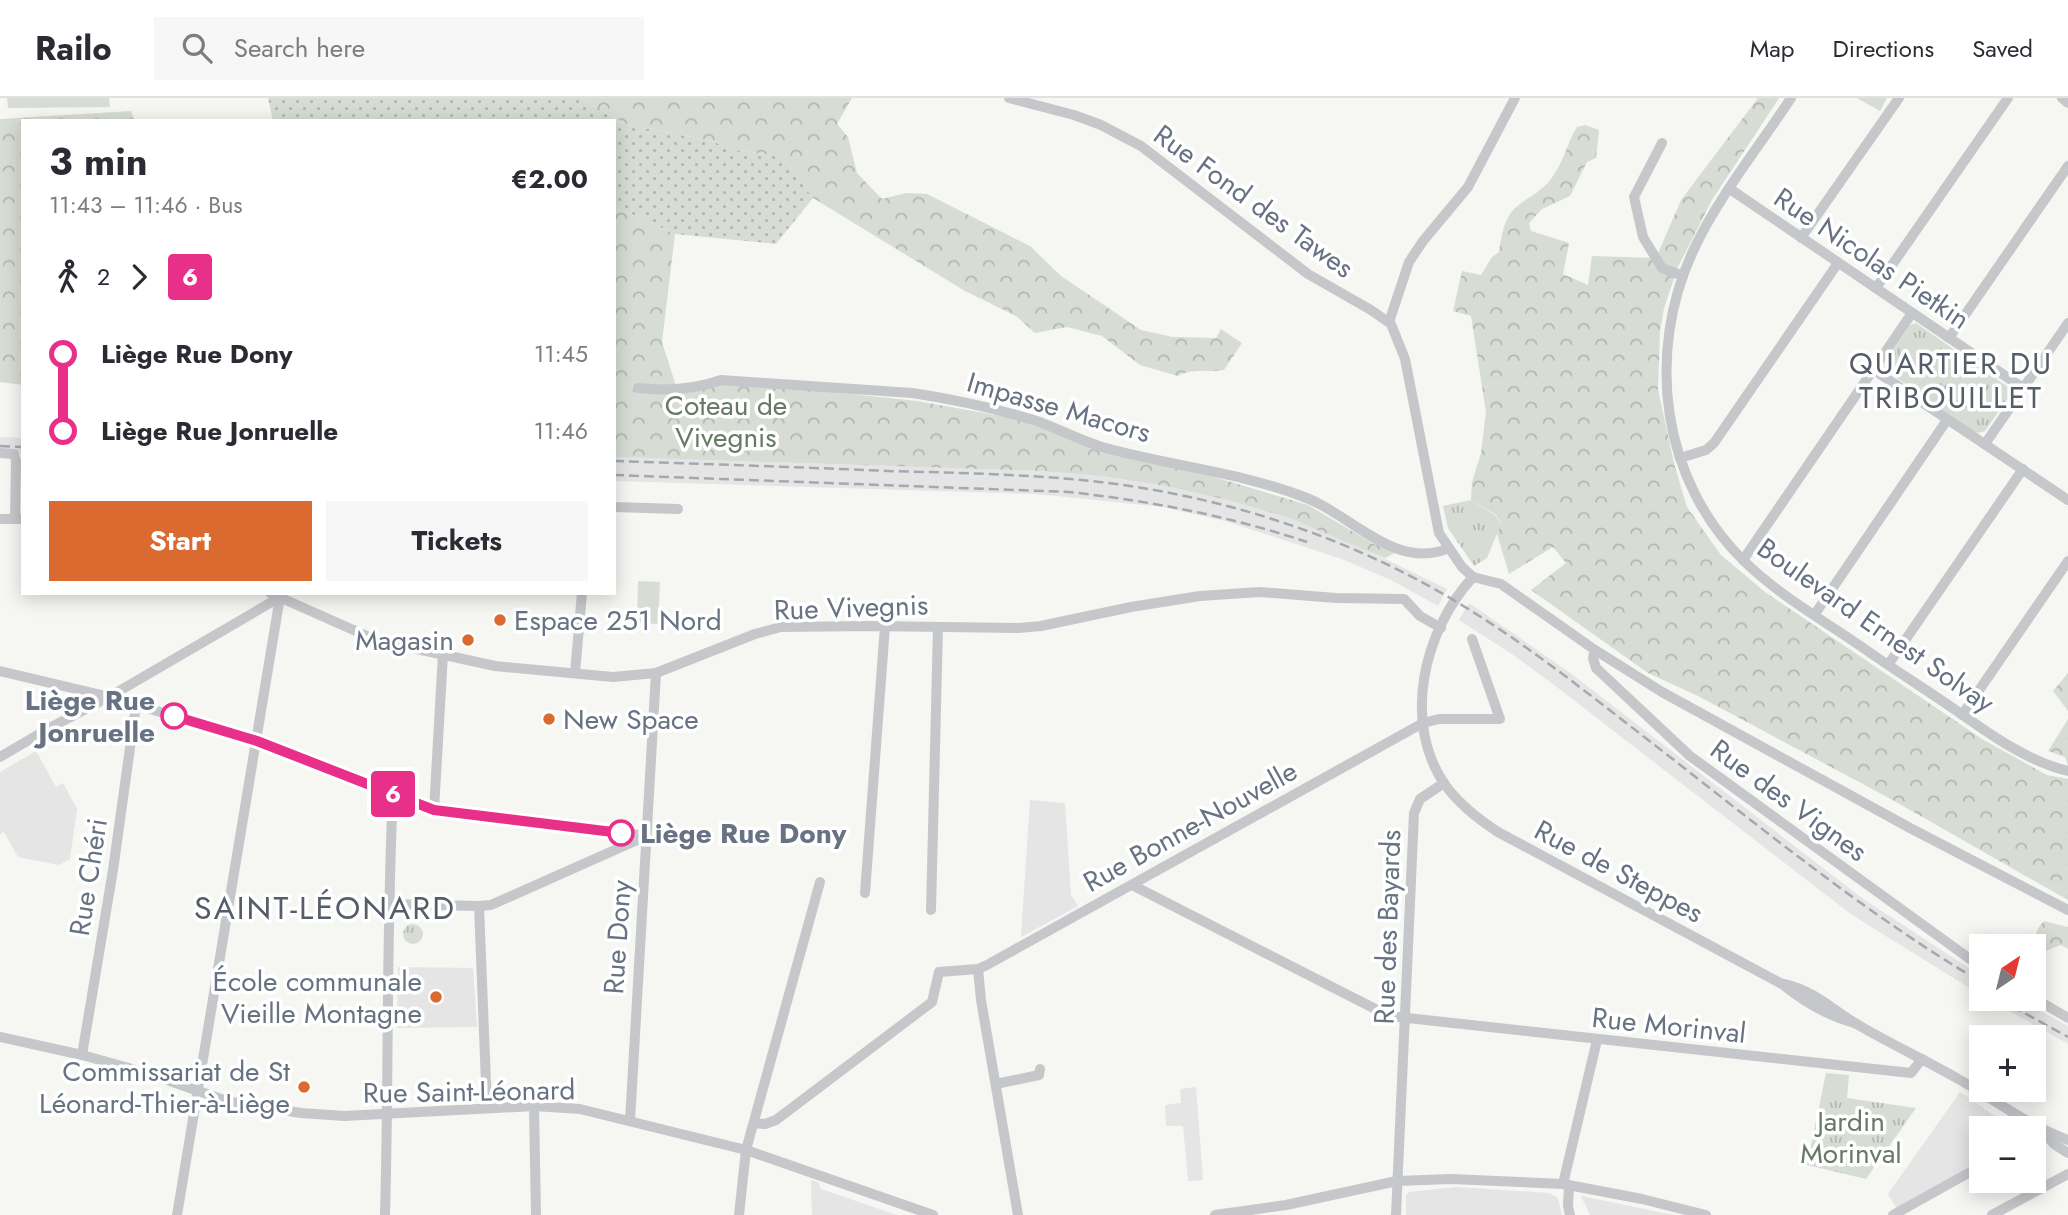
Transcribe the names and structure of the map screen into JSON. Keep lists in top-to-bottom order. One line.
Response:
{"streets":{"street":["Rue Fond des Tawes","Rue Nicolas Pietkin","Impasse Macors","Rue Vivegnis","Boulevard Ernest Solvay","Rue des Vignes","Rue Bonne-Nouvelle","Rue de Steppes","Rue Chéri","Rue des Bayards","Rue Dony","Rue Morinval","Rue Saint-Léonard"]},"crossings":[["Rue Nicolas Pietkin","Boulevard Ernest Solvay"],["Rue Vivegnis","Rue Dony"],["Rue Bonne-Nouvelle","Rue Morinval"],["Rue de Steppes","Rue des Bayards"],["Rue de Steppes","Rue Morinval"],["Rue Chéri","Rue Saint-Léonard"],["Rue des Bayards","Rue Morinval"],["Rue Dony","Rue Saint-Léonard"]],"districts":["QUARTIER DU TRIBOUILLET","SAINT-LÉONARD"],"parks":["Coteau de Vivegnis","Jardin Morinval"],"places":["Espace 251 Nord","Magasin","Liège Rue Jonruelle","New Space","Liège Rue Dony","École communale Vieille Montagne","Commissariat de St Léonard-Thier-à-Liège"],"lines":["bus line 6"],"north":"top right","page":{"header":"Railo","search":"Search here","nav":["Map","Directions","Saved"],"on_map":"6","heading":["3 min","11:43 – 11:46 · Bus","€2.00"],"legs":["2","6"],"list":[{"name":"Liège Rue Dony","value":"11:45"},{"name":"Liège Rue Jonruelle","value":"11:46"}],"buttons":["Start","Tickets"],"map_buttons":["+","−"]}}
